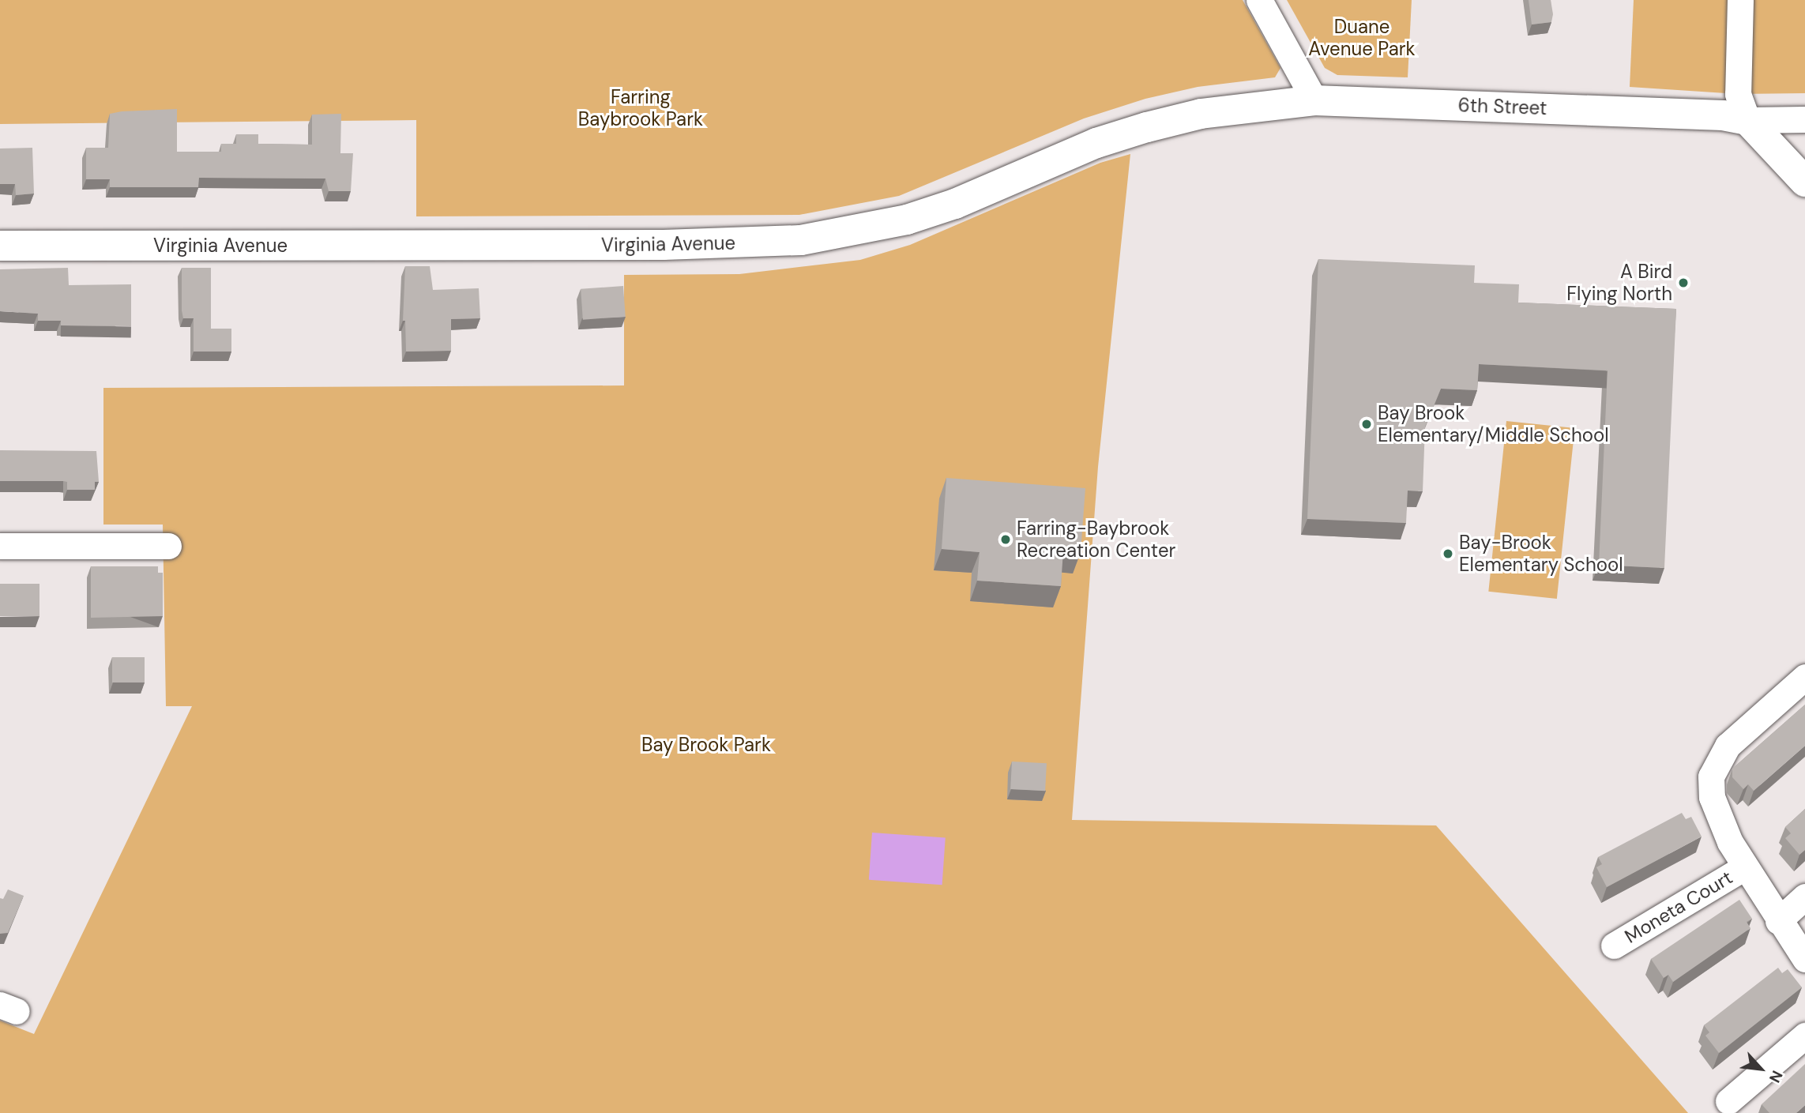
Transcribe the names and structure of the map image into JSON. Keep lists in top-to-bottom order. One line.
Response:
{"streets":{"street":["6th Street","Virginia Avenue","Moneta Court"]},"crossings":[["6th Street","Virginia Avenue"]],"parks":["Duane Avenue Park","Farring Baybrook Park","Bay Brook Park"],"places":["A Bird Flying North","Bay Brook Elementary/Middle School","Farring-Baybrook Recreation Center","Bay-Brook Elementary School"],"north":"bottom right"}
